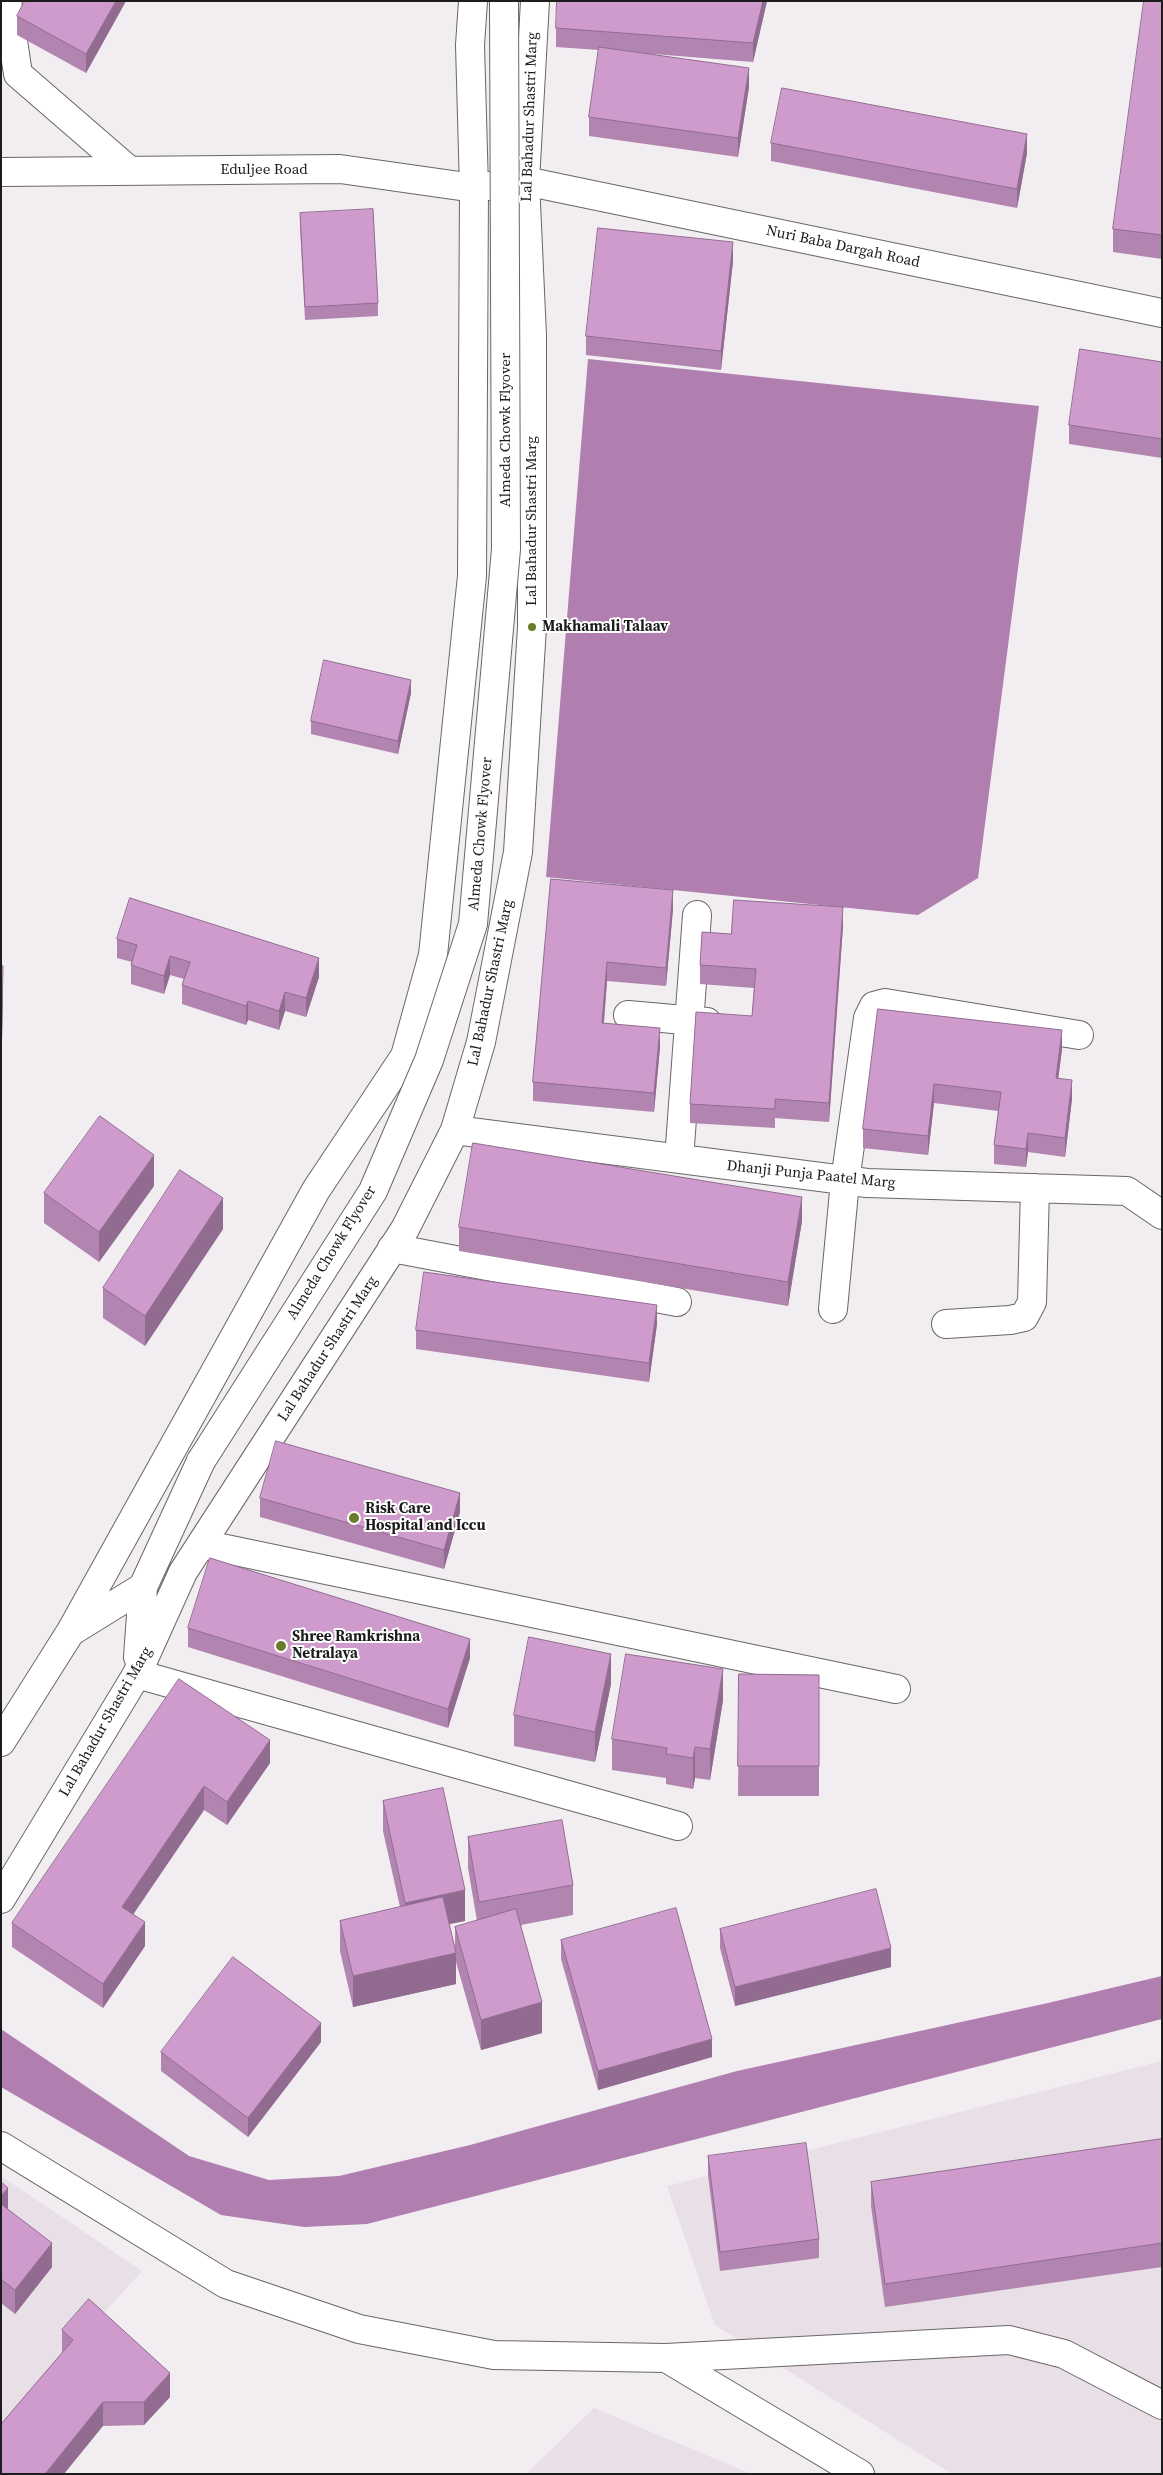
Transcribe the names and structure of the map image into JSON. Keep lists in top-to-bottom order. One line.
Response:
{"streets":{"street":["Lal Bahadur Shastri Marg","Eduljee Road","Nuri Baba Dargah Road","Almeda Chowk Flyover","Dhanji Punja Paatel Marg"]},"crossings":[["Lal Bahadur Shastri Marg","Eduljee Road"],["Lal Bahadur Shastri Marg","Nuri Baba Dargah Road"],["Lal Bahadur Shastri Marg","Almeda Chowk Flyover"],["Lal Bahadur Shastri Marg","Dhanji Punja Paatel Marg"],["Eduljee Road","Nuri Baba Dargah Road"]],"places":["Makhamali Talaav","Risk Care Hospital and Iccu","Shree Ramkrishna Netralaya"]}
